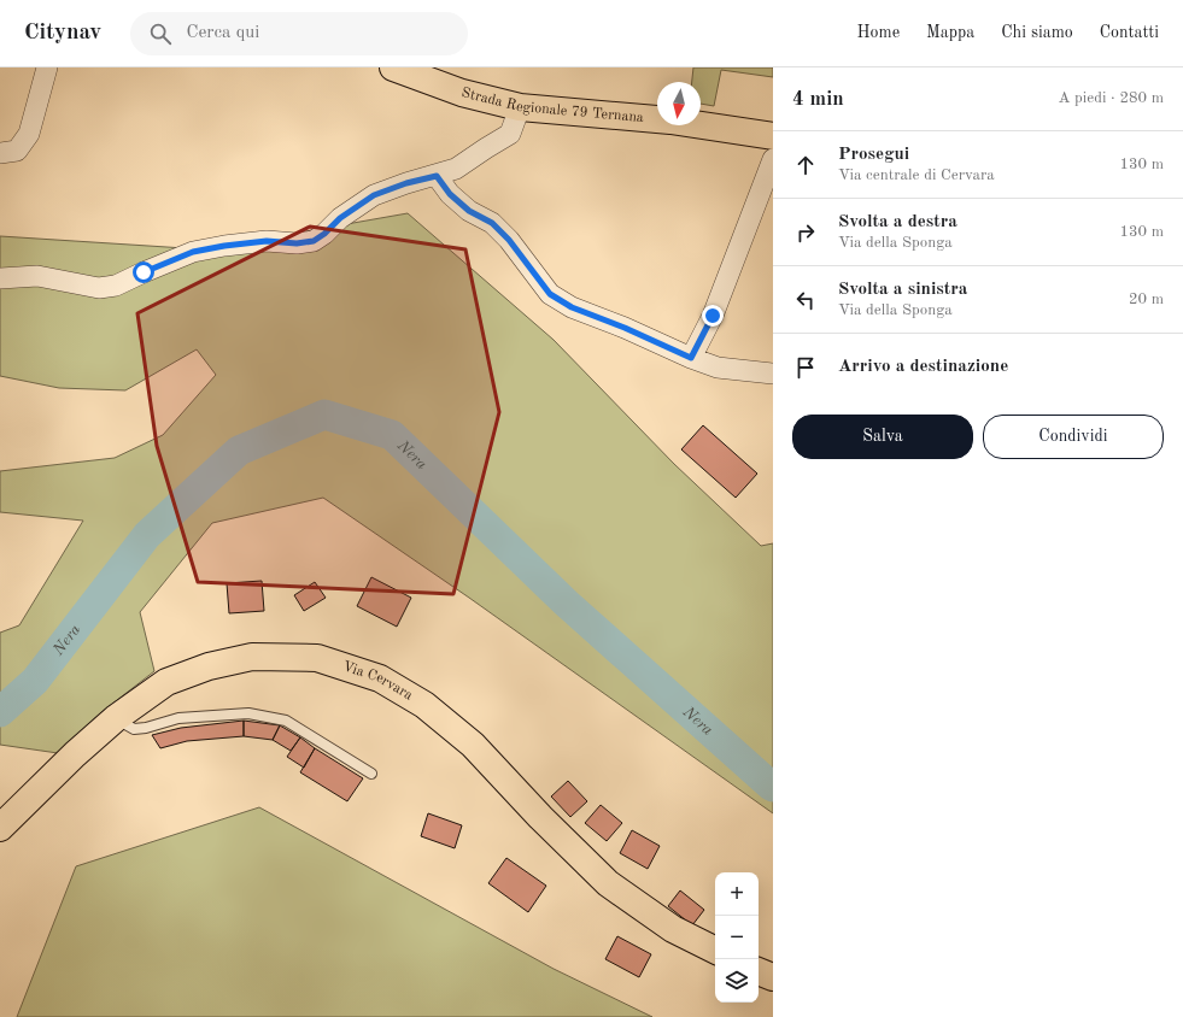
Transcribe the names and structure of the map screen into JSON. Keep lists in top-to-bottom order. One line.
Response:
{"streets":{"main road":["Strada Regionale 79 Ternana","Via Cervara"]},"water":["Nera"],"north":"bottom","page":{"header":"Citynav","search":"Cerca qui","nav":["Home","Mappa","Chi siamo","Contatti"],"heading":["4 min","A piedi · 280 m"],"list":[["Prosegui","Via centrale di Cervara","130 m"],["Svolta a destra","Via della Sponga","130 m"],["Svolta a sinistra","Via della Sponga","20 m"],"Arrivo a destinazione"],"buttons":["Salva","Condividi"],"map_buttons":["+","−"]}}
